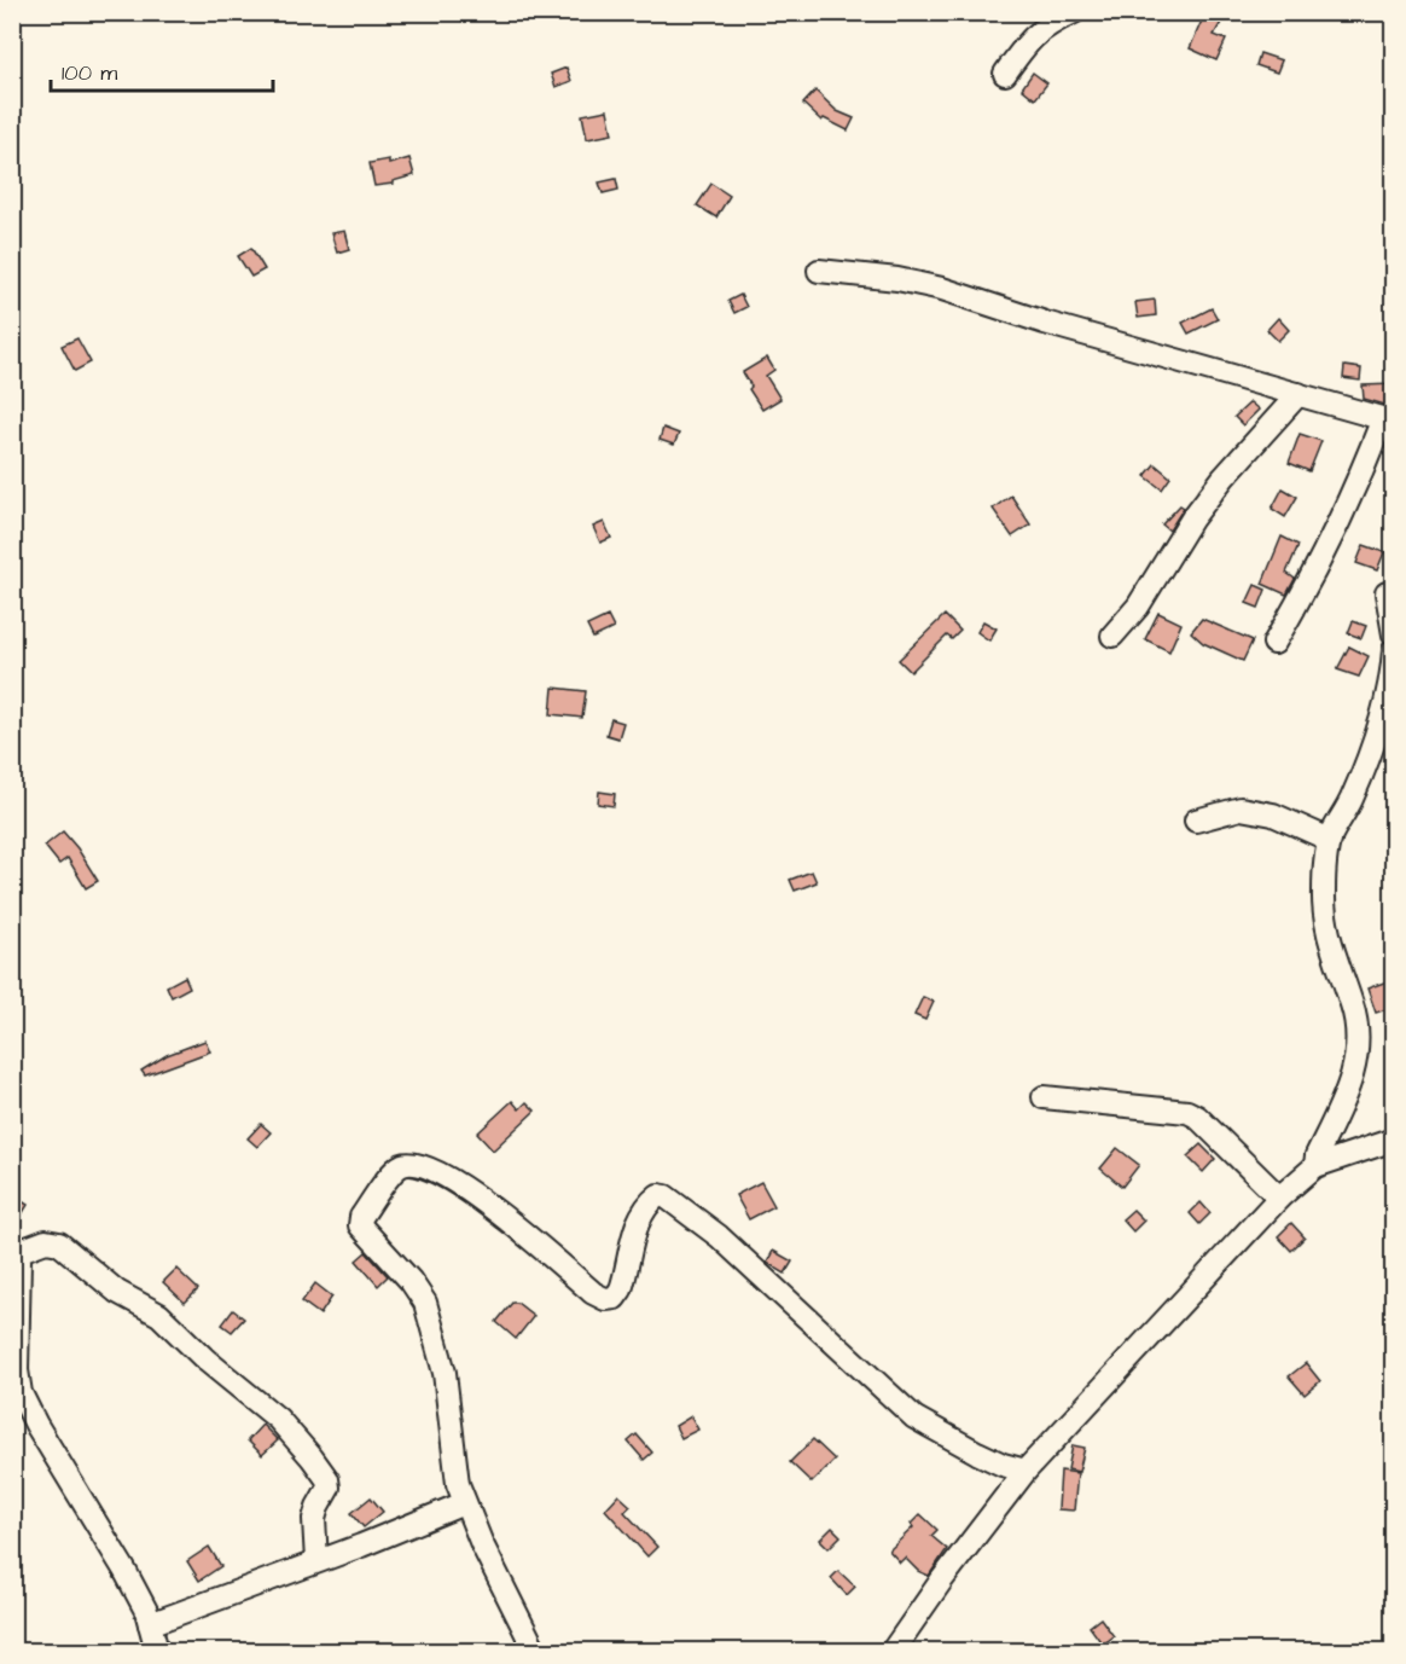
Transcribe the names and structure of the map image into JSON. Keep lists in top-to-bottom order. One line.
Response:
{"scale_bar":"100 m"}
